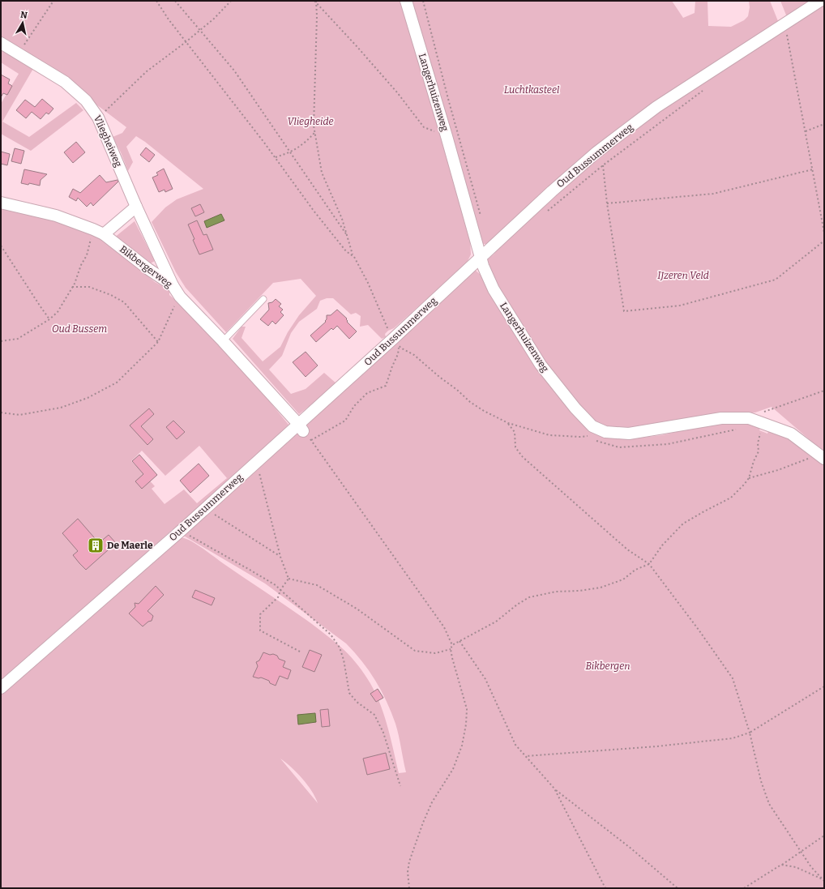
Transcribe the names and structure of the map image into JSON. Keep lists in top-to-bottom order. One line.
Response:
{"streets":{"street":["Langerhuizenweg","Vliegheiweg","Oud Bussummerweg","Bikbergerweg"]},"crossings":[["Langerhuizenweg","Oud Bussummerweg"],["Vliegheiweg","Bikbergerweg"],["Oud Bussummerweg","Bikbergerweg"]],"parks":["Luchtkasteel","Vliegheide","IJzeren Veld","Oud Bussem","Bikbergen"],"places":{"building":["De Maerle"]},"north":"top"}
